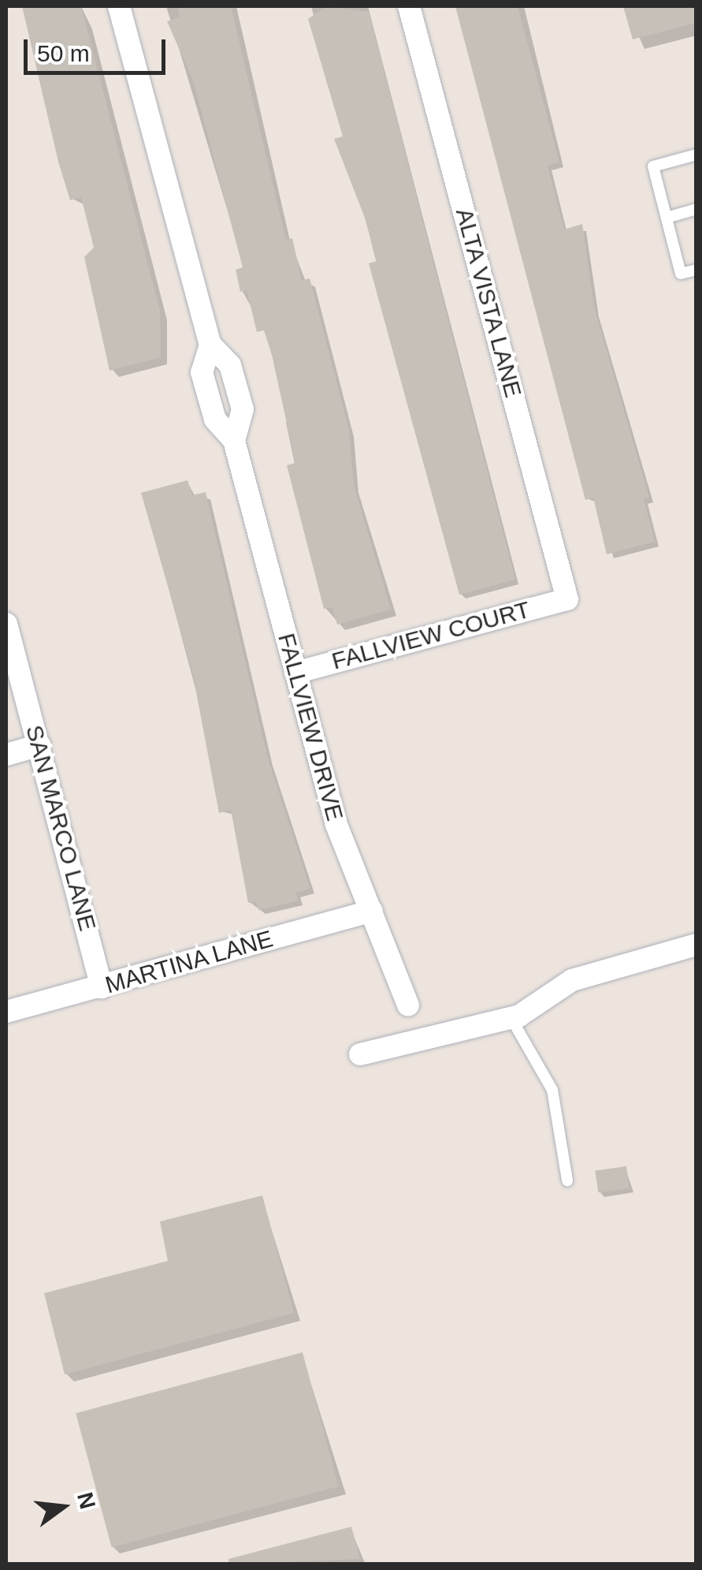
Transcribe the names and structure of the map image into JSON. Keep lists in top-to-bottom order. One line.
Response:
{"streets":{"street":["ALTA VISTA LANE","FALLVIEW COURT","FALLVIEW DRIVE","SAN MARCO LANE","MARTINA LANE"]},"crossings":[["ALTA VISTA LANE","FALLVIEW COURT"],["FALLVIEW COURT","FALLVIEW DRIVE"],["FALLVIEW DRIVE","MARTINA LANE"],["SAN MARCO LANE","MARTINA LANE"]],"scale_bar":"50 m","north":"right"}
